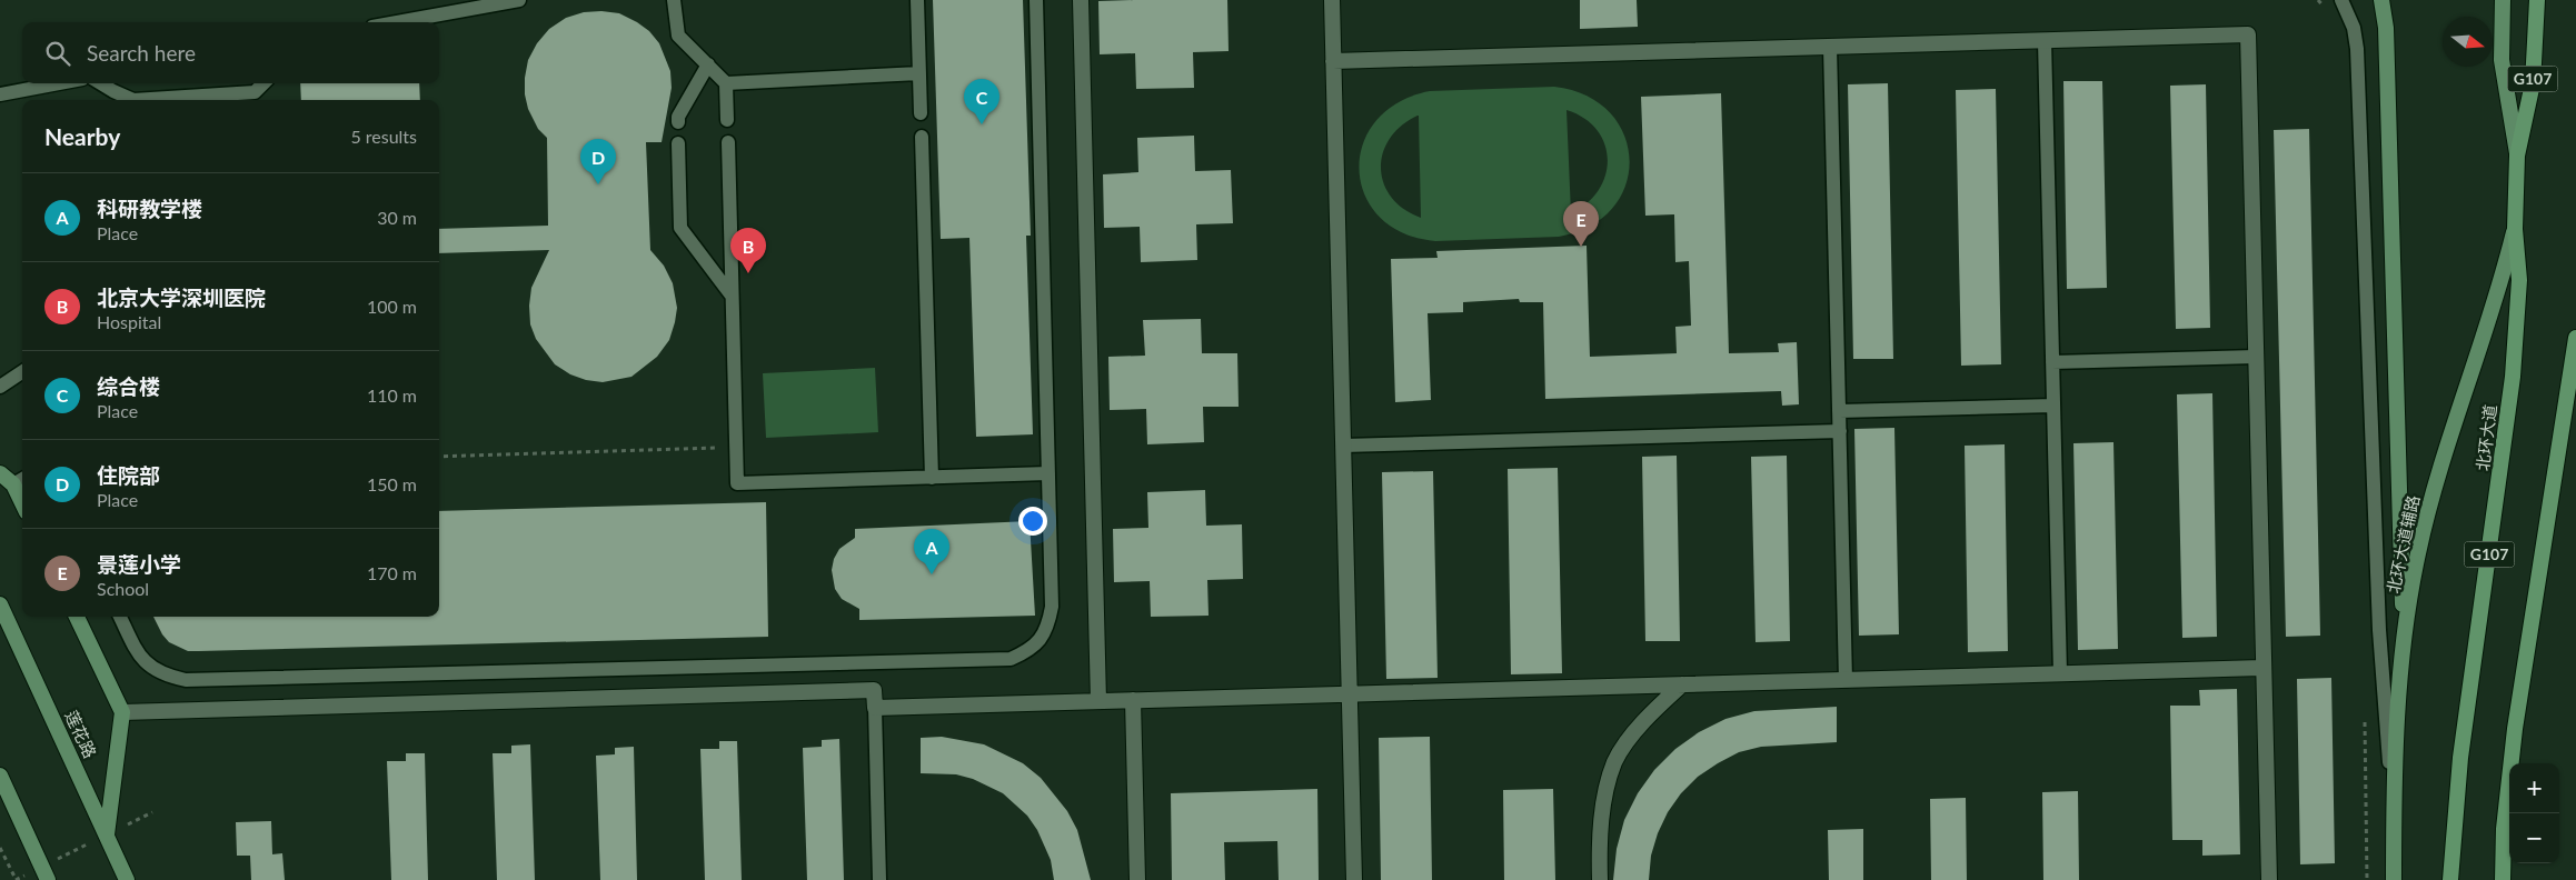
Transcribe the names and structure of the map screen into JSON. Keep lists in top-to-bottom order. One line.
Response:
{"streets":{"highway":["G107","北环大道"],"main road":["北环大道辅路","莲花路"]},"crossings":[["北环大道","北环大道辅路"]],"north":"right","page":{"search":"Search here","pins":["C","D","E","B","A"],"heading":["Nearby","5 results"],"list":[{"mark":"A","name":"科研教学楼","note":"Place","value":"30 m"},{"mark":"B","name":"北京大学深圳医院","note":"Hospital","value":"100 m"},{"mark":"C","name":"综合楼","note":"Place","value":"110 m"},{"mark":"D","name":"住院部","note":"Place","value":"150 m"},{"mark":"E","name":"景莲小学","note":"School","value":"170 m"}],"map_buttons":["+","−"]}}
